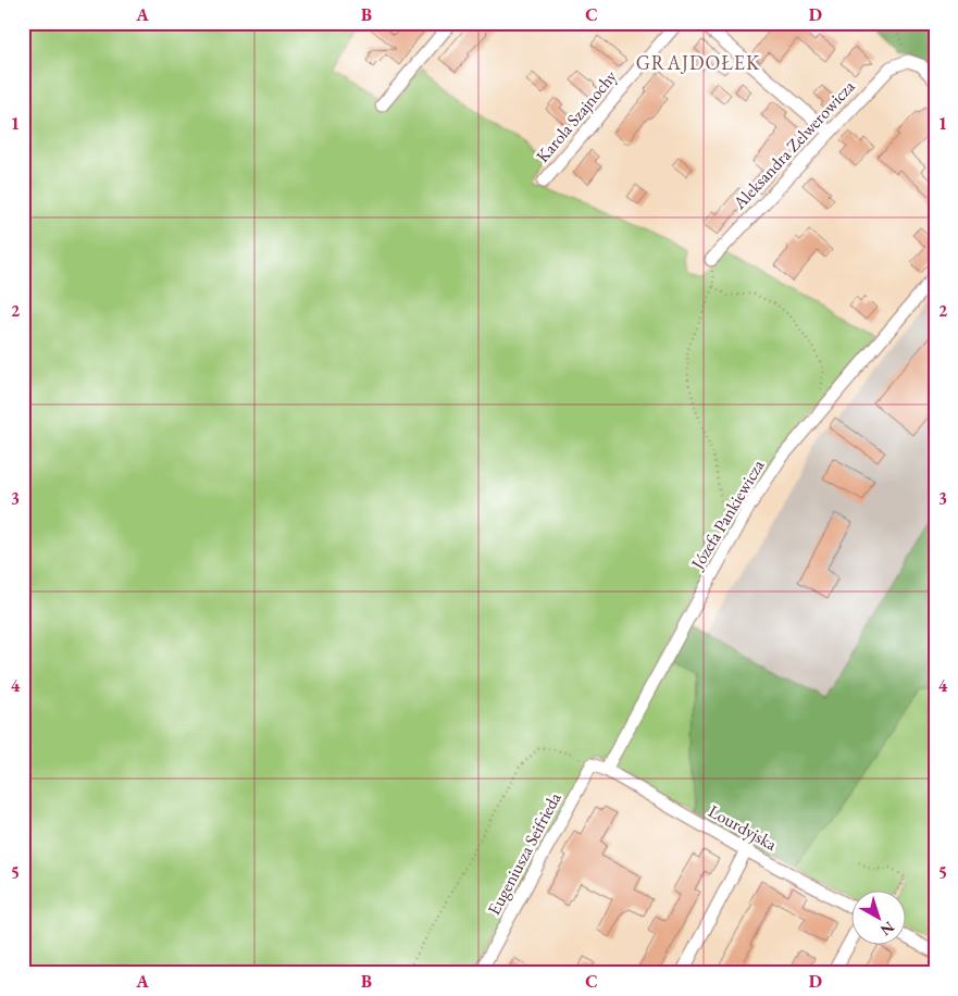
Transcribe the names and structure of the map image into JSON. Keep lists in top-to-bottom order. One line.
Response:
{"streets":{"street":["Karola Szajnochy","Aleksandra Zelwerowicza","Józefa Pankiewicza","Lourdyjska","Eugeniusza Seifrieda"]},"crossings":[["Józefa Pankiewicza","Lourdyjska"]],"districts":["GRAJDOŁEK"],"north":"bottom right","grid":{"columns":["A","B","C","D"],"rows":["1","2","3","4","5"]}}
